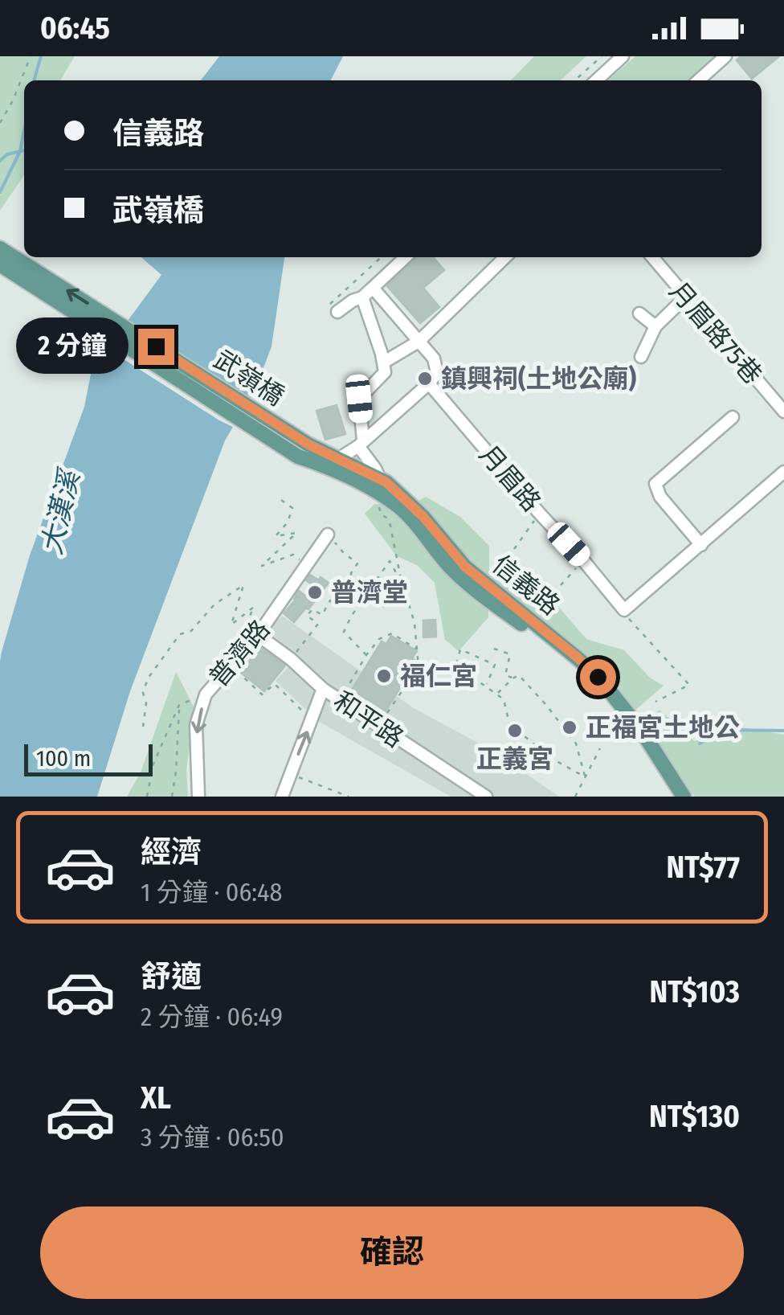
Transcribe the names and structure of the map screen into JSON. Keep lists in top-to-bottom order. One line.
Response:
{"streets":{"main road":["武嶺橋","信義路"],"street":["月眉路75巷","月眉路","普濟路","和平路"]},"crossings":[["武嶺橋","信義路"],["普濟路","和平路"]],"water":["大漢溪"],"places":["鎮興祠(土地公廟)","普濟堂","福仁宮","正福宮土地公","正義宮"],"scale_bar":"100 m","page":{"status":"06:45","banner":["信義路","武嶺橋"],"bubble":"2 分鐘","scale":"100 m","list":[{"name":"經濟","note":"1 分鐘 · 06:48","value":"NT$77"},{"name":"舒適","note":"2 分鐘 · 06:49","value":"NT$103"},{"name":"XL","note":"3 分鐘 · 06:50","value":"NT$130"}],"buttons":"確認"}}
